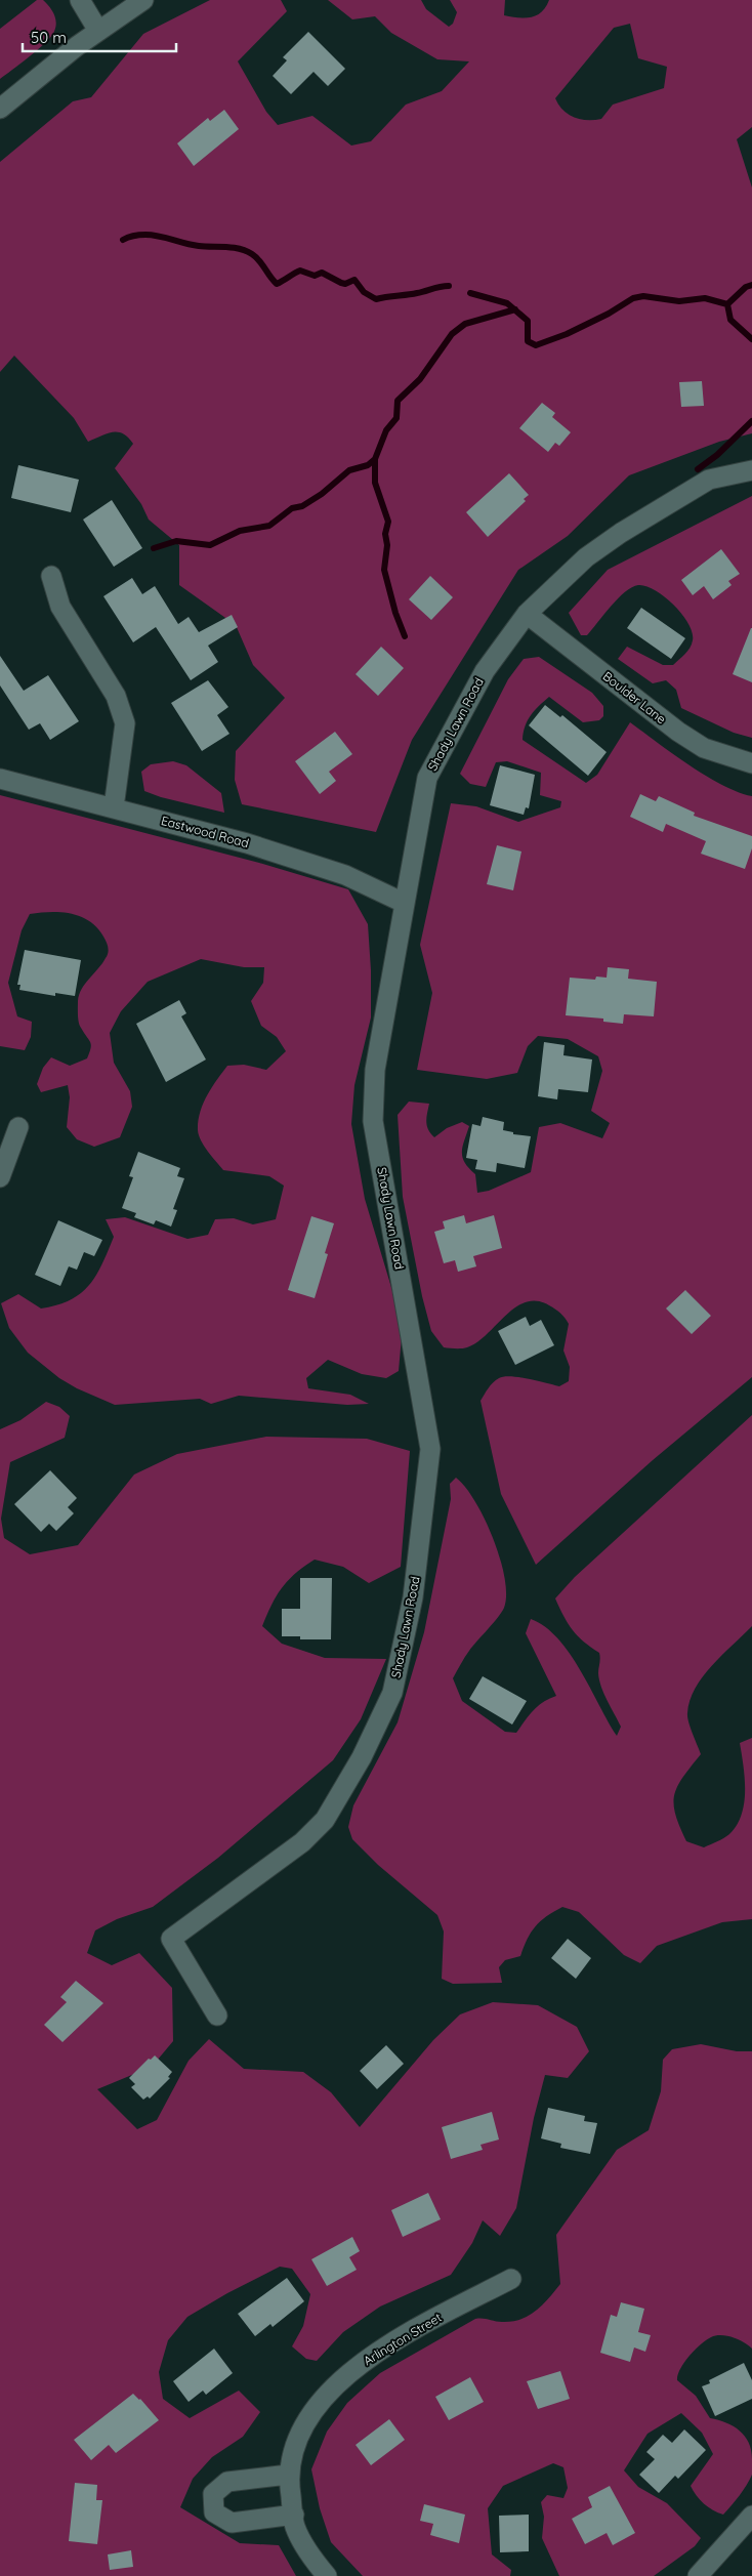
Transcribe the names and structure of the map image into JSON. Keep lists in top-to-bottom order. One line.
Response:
{"streets":{"street":["Boulder Lane","Shady Lawn Road","Eastwood Road","Arlington Street"]},"crossings":[["Boulder Lane","Shady Lawn Road"],["Shady Lawn Road","Eastwood Road"]],"scale_bar":"50 m"}
